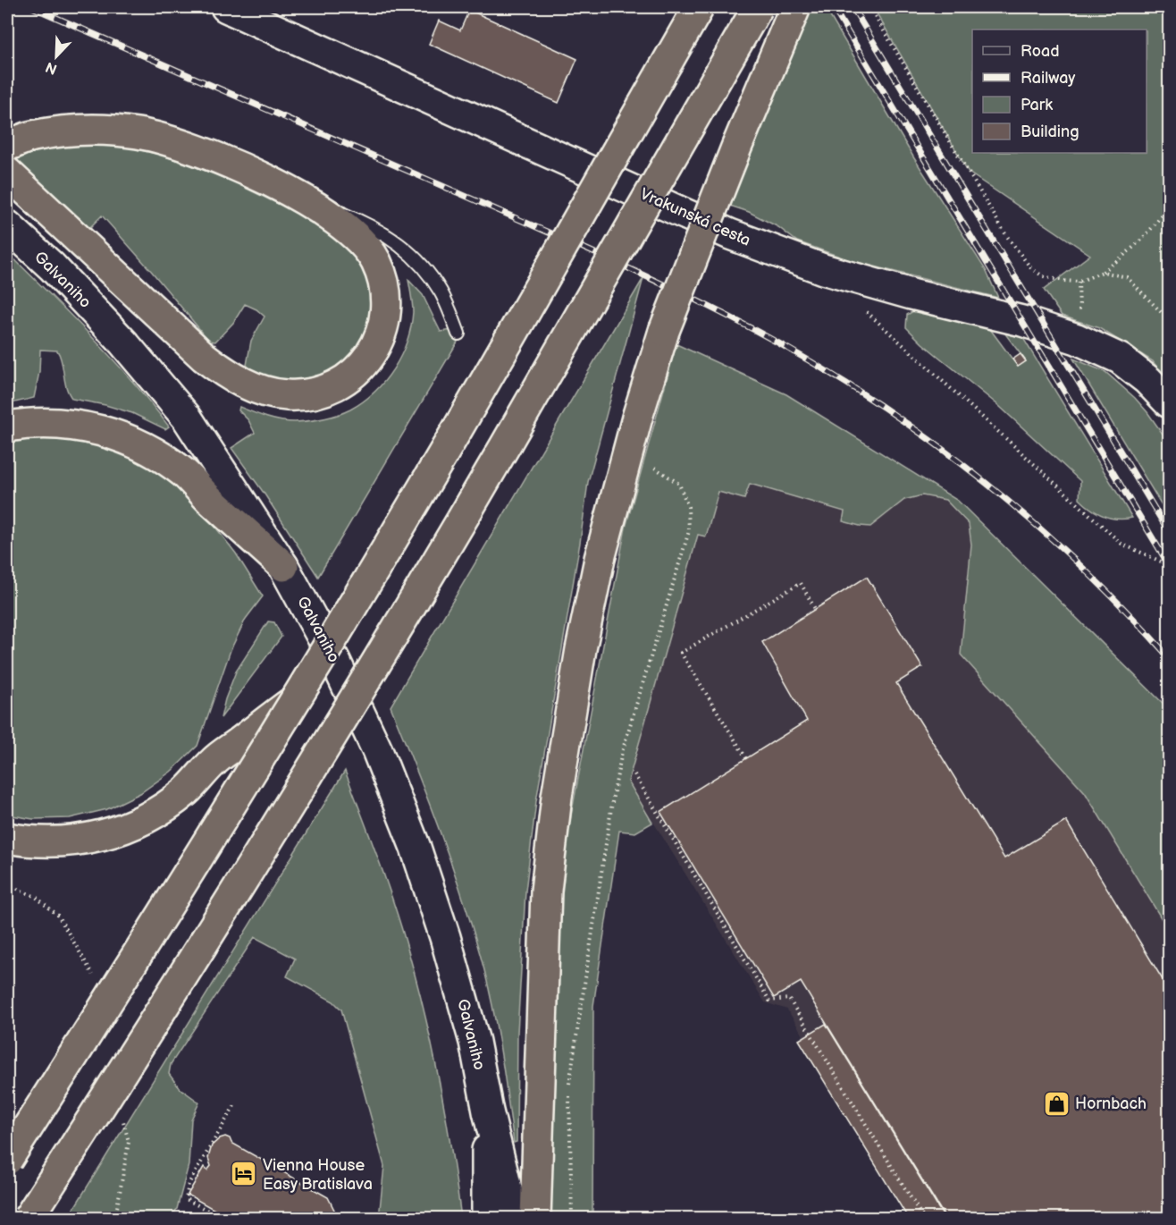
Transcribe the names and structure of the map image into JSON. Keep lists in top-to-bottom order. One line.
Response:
{"streets":{"main road":["Vrakunská cesta","Galvaniho"]},"places":{"shop":["Hornbach"],"hotel":["Vienna House Easy Bratislava"]},"legend":["Road","Railway","Park","Building"],"north":"bottom left"}
